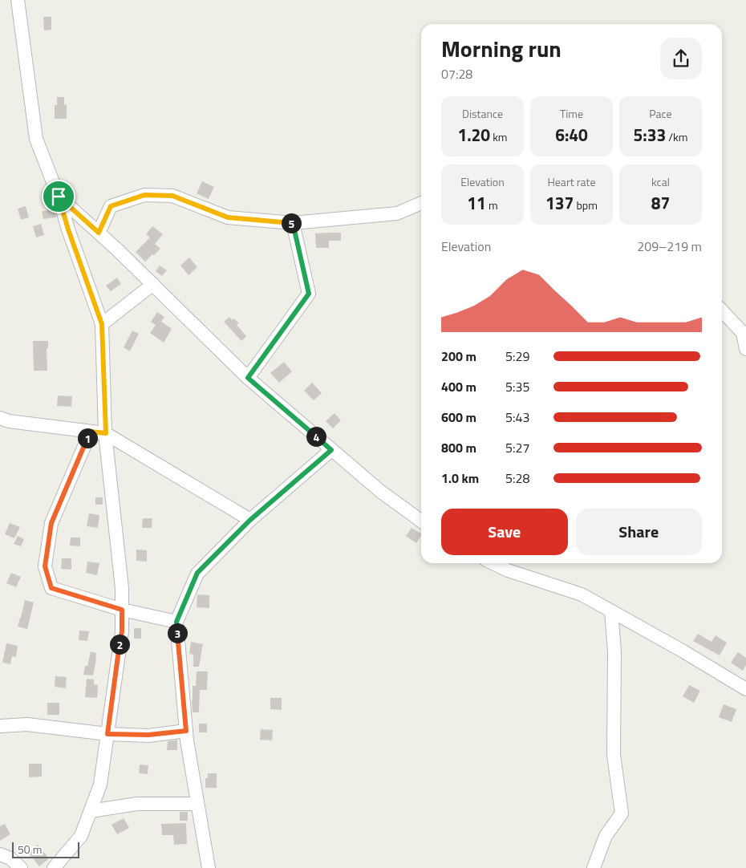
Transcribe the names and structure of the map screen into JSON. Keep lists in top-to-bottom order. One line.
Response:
{"scale_bar":"50 m","page":{"heading":["Morning run","07:28"],"stats":[["Distance","1.20 km"],["Time","6:40"],["Pace","5:33 /km"],["Elevation","11 m"],["Heart rate","137 bpm"],["kcal","87"]],"pins":["5","4","1","3","2"],"chart":["Elevation","209–219 m"],"list":[{"name":"200 m","note":"5:29"},{"name":"400 m","note":"5:35"},{"name":"600 m","note":"5:43"},{"name":"800 m","note":"5:27"},{"name":"1.0 km","note":"5:28"}],"buttons":["Save","Share"],"scale":"50 m"}}
